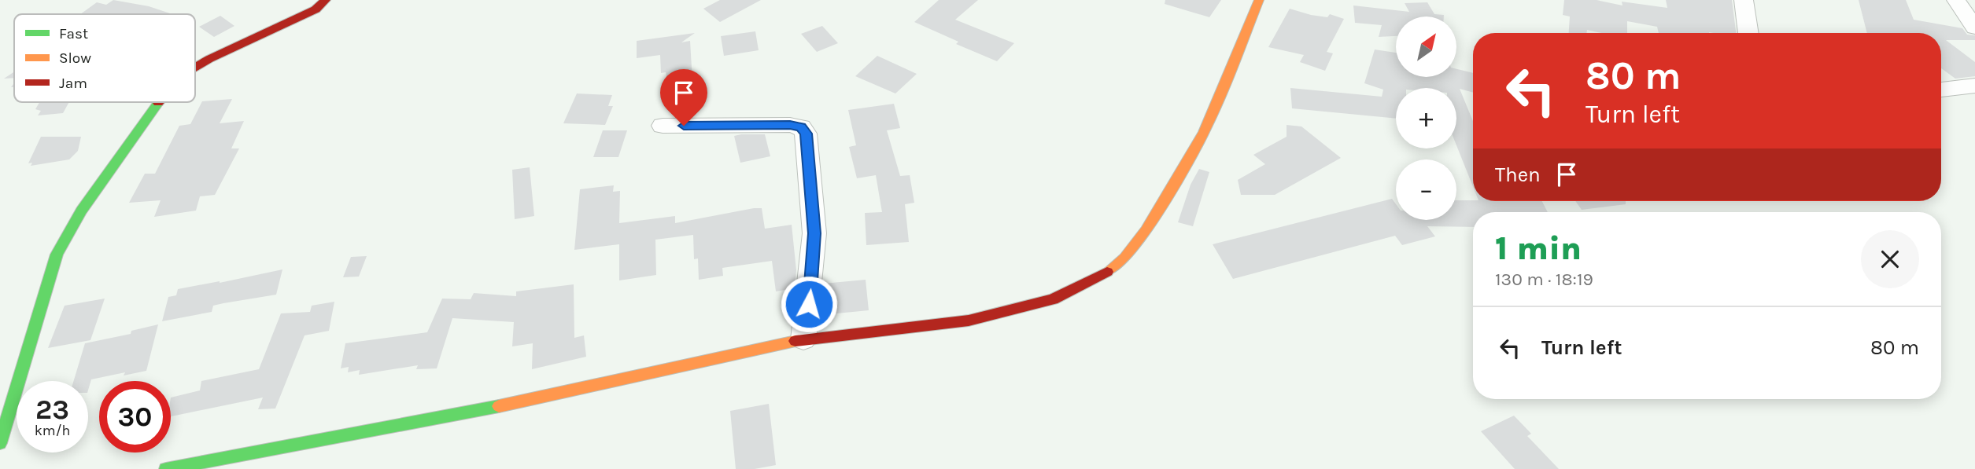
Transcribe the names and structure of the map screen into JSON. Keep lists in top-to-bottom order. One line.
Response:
{"legend":["Fast","Slow","Jam"],"north":"top right","page":{"map_buttons":["+","−"],"turn":["80 m","Turn left"],"then":"Then","heading":["1 min","130 m · 18:19"],"list":[{"name":"Turn left","value":"80 m"}],"speed":"23 km/h","limit":"30"}}
